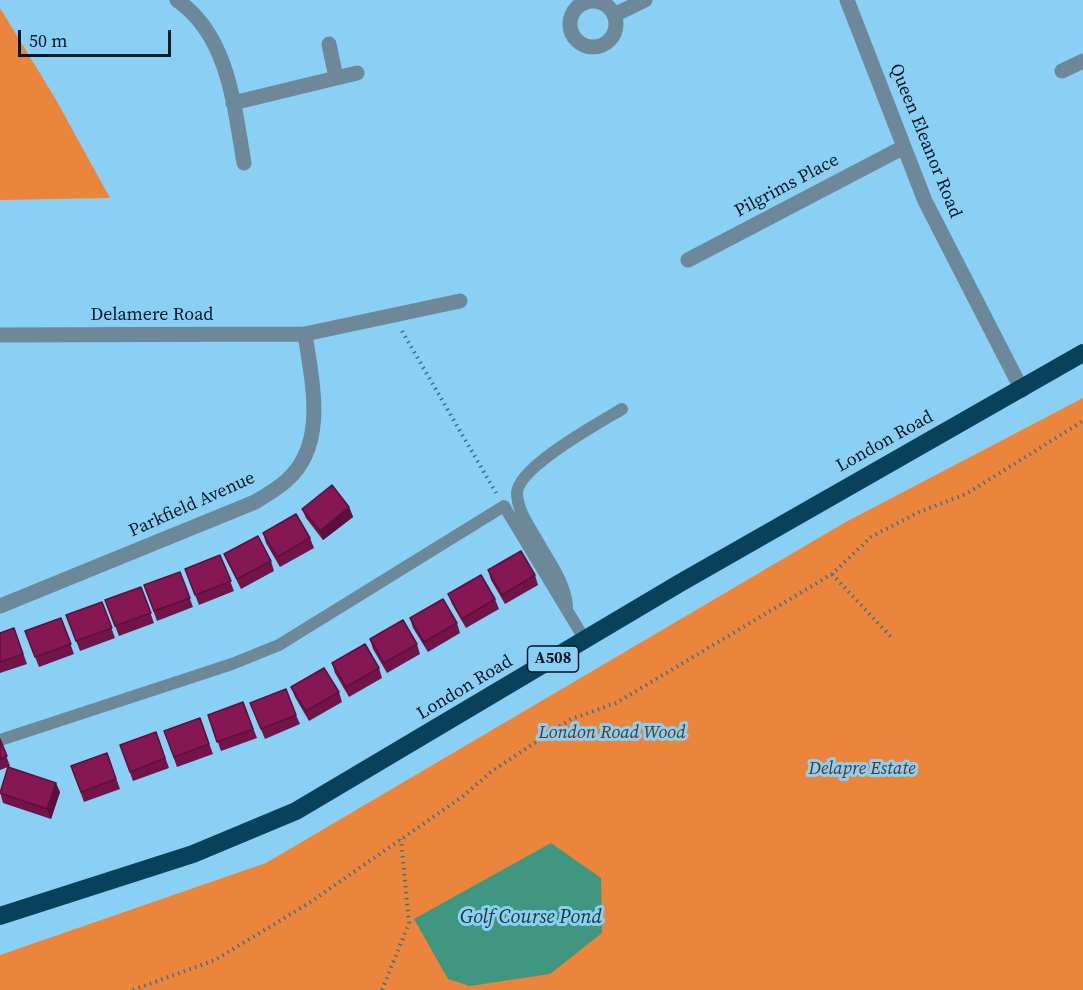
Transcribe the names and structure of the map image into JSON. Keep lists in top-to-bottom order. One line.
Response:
{"streets":{"highway":["London Road","A508"],"street":["Queen Eleanor Road","Pilgrims Place","Delamere Road","Parkfield Avenue"]},"crossings":[["Queen Eleanor Road","Pilgrims Place"],["Queen Eleanor Road","London Road"],["Delamere Road","Parkfield Avenue"]],"water":["Golf Course Pond"],"parks":["London Road Wood","Delapre Estate"],"scale_bar":"50 m"}
